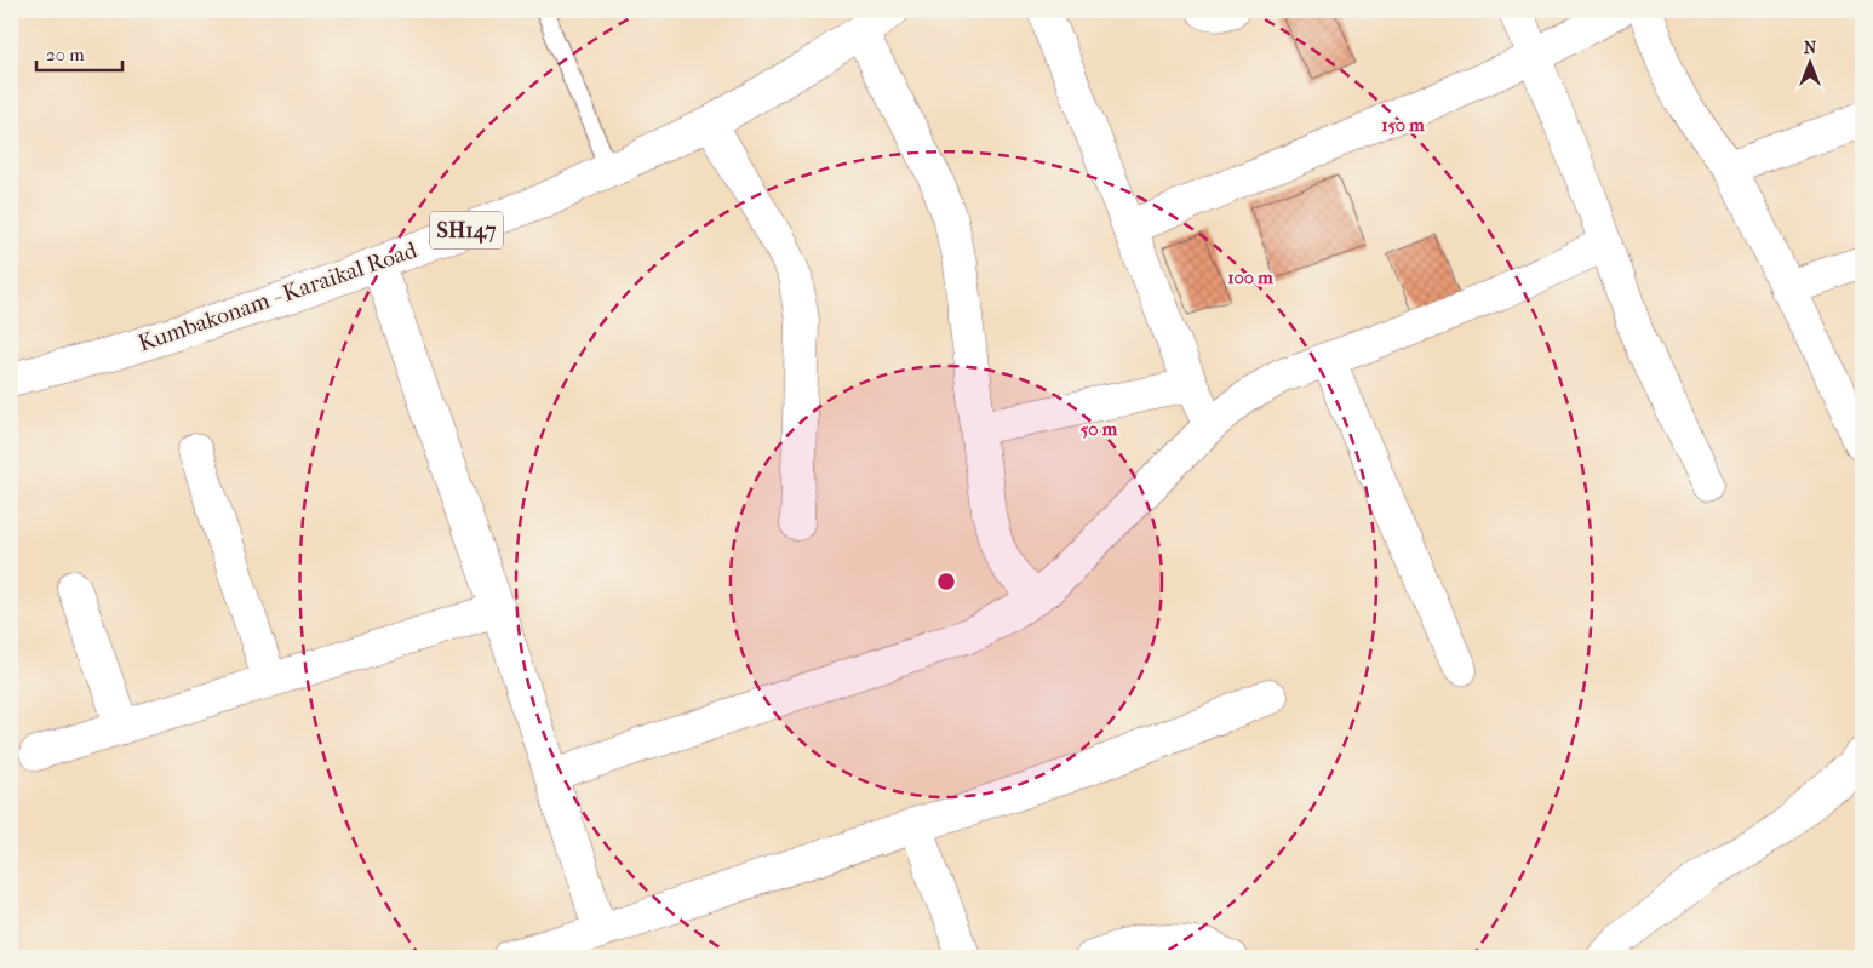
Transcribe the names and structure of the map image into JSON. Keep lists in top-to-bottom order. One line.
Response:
{"streets":{"street":["SH147","Kumbakonam - Karaikal Road"]},"scale_bar":"20 m","north":"top","rings":["150 m","100 m","50 m"]}
